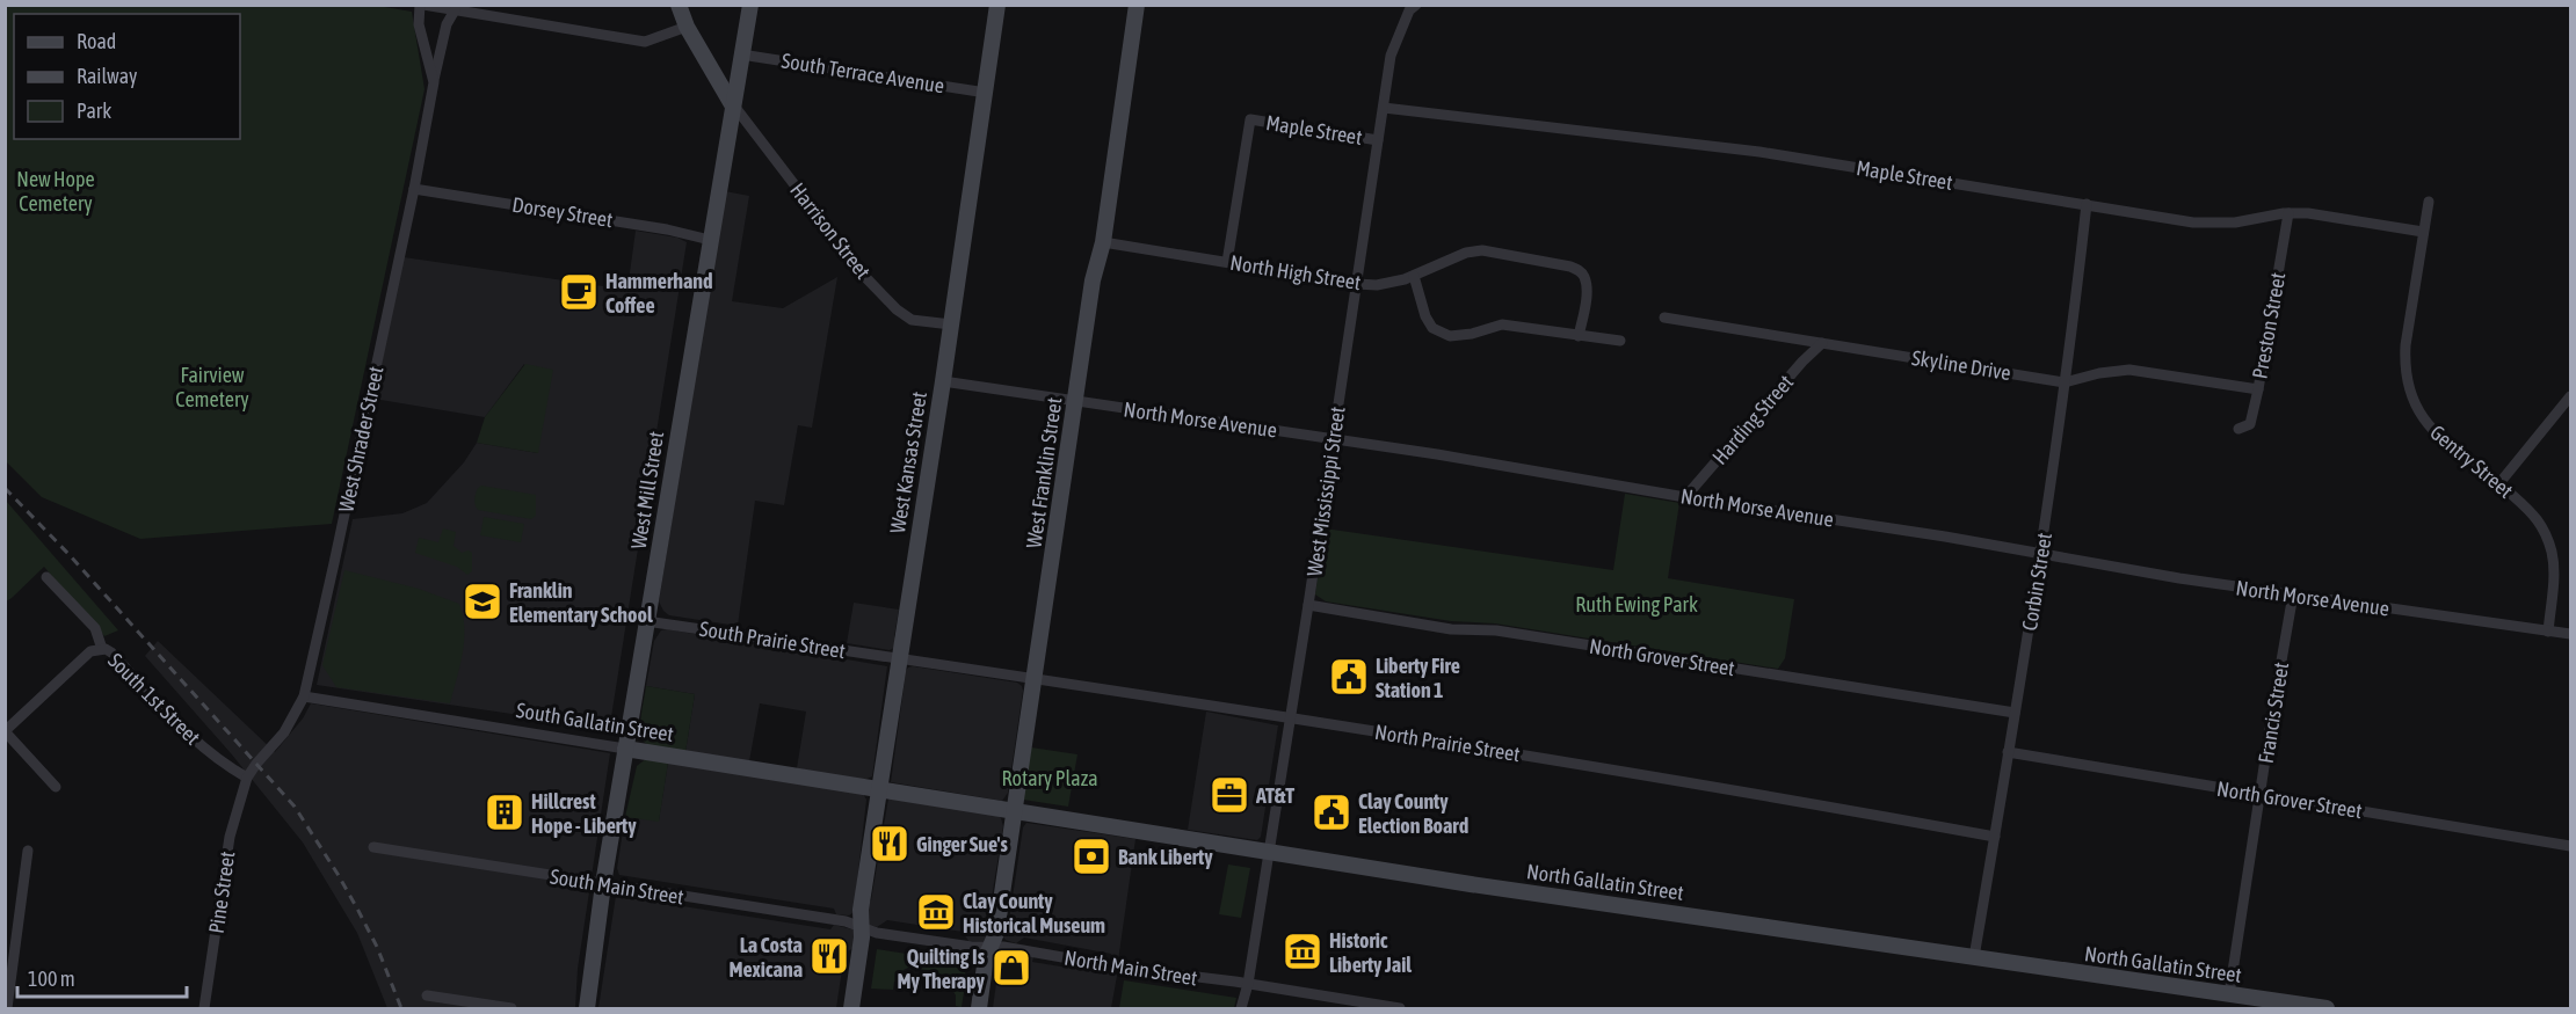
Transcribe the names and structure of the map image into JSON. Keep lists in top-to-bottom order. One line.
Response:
{"streets":{"street":["South Terrace Avenue","Maple Street","Dorsey Street","Harrison Street","North High Street","Preston Street","Skyline Drive","North Morse Avenue","Harding Street","West Shrader Street","Gentry Street","West Kansas Street","West Franklin Street","West Mill Street","West Mississippi Street","Corbin Street","South Prairie Street","North Grover Street","South 1st Street","Francis Street","South Gallatin Street","North Prairie Street","North Gallatin Street","South Main Street","Pine Street","North Main Street"]},"crossings":[["South Terrace Avenue","West Kansas Street"],["South Terrace Avenue","West Mill Street"],["Maple Street","North High Street"],["Maple Street","Preston Street"],["Maple Street","Gentry Street"],["Maple Street","West Mississippi Street"],["Maple Street","Corbin Street"],["Dorsey Street","West Shrader Street"],["Dorsey Street","West Mill Street"],["Harrison Street","West Kansas Street"],["Harrison Street","West Mill Street"],["North High Street","West Franklin Street"],["North High Street","West Mississippi Street"],["Preston Street","Skyline Drive"],["Skyline Drive","Harding Street"],["Skyline Drive","Corbin Street"],["North Morse Avenue","Harding Street"],["North Morse Avenue","Gentry Street"],["North Morse Avenue","West Kansas Street"],["North Morse Avenue","West Franklin Street"],["North Morse Avenue","West Mississippi Street"],["North Morse Avenue","Corbin Street"],["North Morse Avenue","Francis Street"],["West Shrader Street","South 1st Street"],["West Shrader Street","South Gallatin Street"],["West Shrader Street","Pine Street"],["West Kansas Street","South Prairie Street"],["West Kansas Street","South Gallatin Street"],["West Kansas Street","North Prairie Street"],["West Kansas Street","North Gallatin Street"],["West Kansas Street","South Main Street"],["West Kansas Street","North Main Street"],["West Franklin Street","North Prairie Street"],["West Franklin Street","North Gallatin Street"],["West Franklin Street","North Main Street"],["West Mill Street","South Prairie Street"],["West Mill Street","South Gallatin Street"],["West Mill Street","South Main Street"],["West Mississippi Street","North Grover Street"],["West Mississippi Street","North Prairie Street"],["West Mississippi Street","North Gallatin Street"],["West Mississippi Street","North Main Street"],["Corbin Street","North Grover Street"],["Corbin Street","North Prairie Street"],["Corbin Street","North Gallatin Street"],["South Prairie Street","North Prairie Street"],["North Grover Street","Francis Street"],["South 1st Street","Pine Street"],["Francis Street","North Gallatin Street"],["South Gallatin Street","North Gallatin Street"],["South Main Street","North Main Street"]],"parks":["New Hope Cemetery","Fairview Cemetery","Ruth Ewing Park","Rotary Plaza"],"places":{"cafe":["Hammerhand Coffee"],"school or university":["Franklin Elementary School"],"public building":["Liberty Fire Station 1","Clay County Election Board"],"office":["AT&T"],"building":["Hillcrest Hope - Liberty"],"restaurant":["Ginger Sue's","La Costa Mexicana"],"bank":["Bank Liberty"],"museum":["Clay County Historical Museum","Historic Liberty Jail"],"shop":["Quilting Is My Therapy"]},"legend":["Road","Railway","Park"],"scale_bar":"100 m"}
